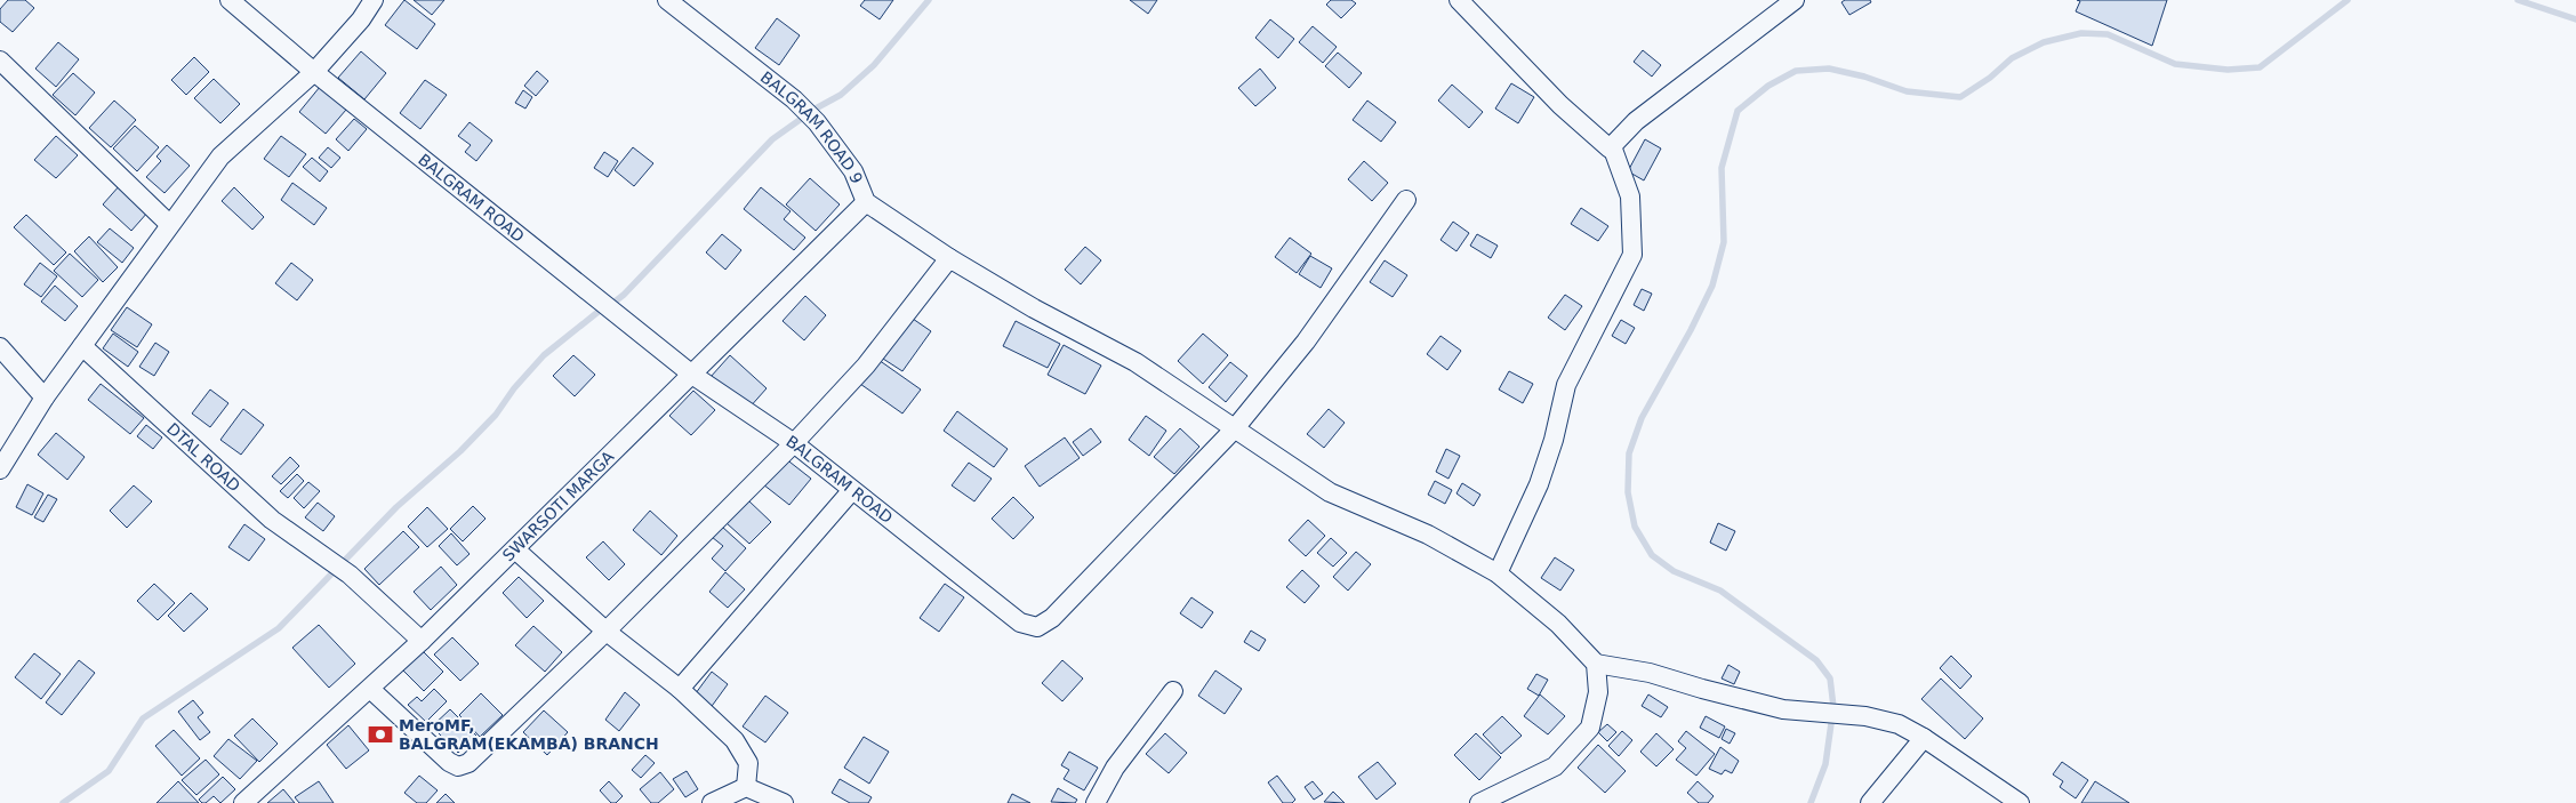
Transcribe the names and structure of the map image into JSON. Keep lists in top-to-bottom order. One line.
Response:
{"streets":{"street":["BALGRAM ROAD 9","BALGRAM ROAD","DTAL ROAD","SWARSOTI MARGA"]},"crossings":[["BALGRAM ROAD 9","BALGRAM ROAD"],["BALGRAM ROAD 9","SWARSOTI MARGA"],["BALGRAM ROAD","SWARSOTI MARGA"],["DTAL ROAD","SWARSOTI MARGA"]],"places":{"bank":["MeroMF, BALGRAM(EKAMBA) BRANCH"]}}
